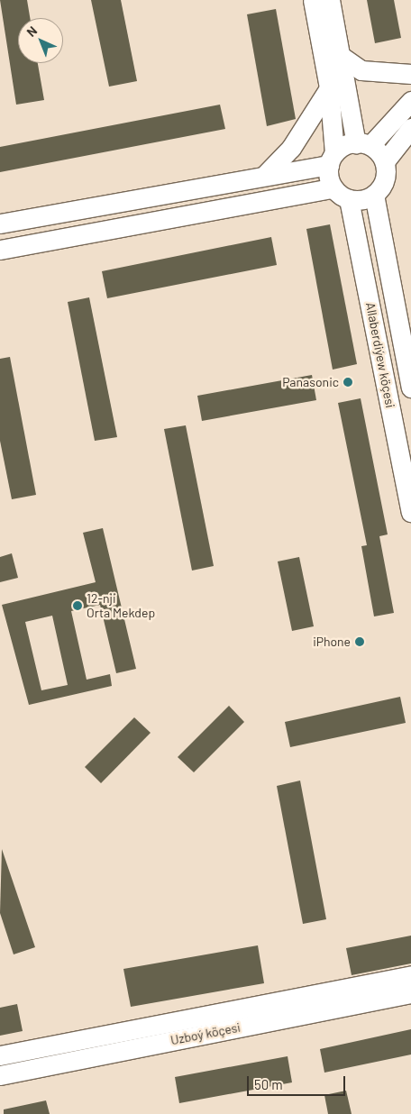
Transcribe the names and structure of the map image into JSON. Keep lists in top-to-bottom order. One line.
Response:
{"streets":{"street":["Allaberdiýew köçesi","Uzboý köçesi"]},"places":["Panasonic","12-nji Orta Mekdep","iPhone"],"scale_bar":"50 m","north":"top left"}
